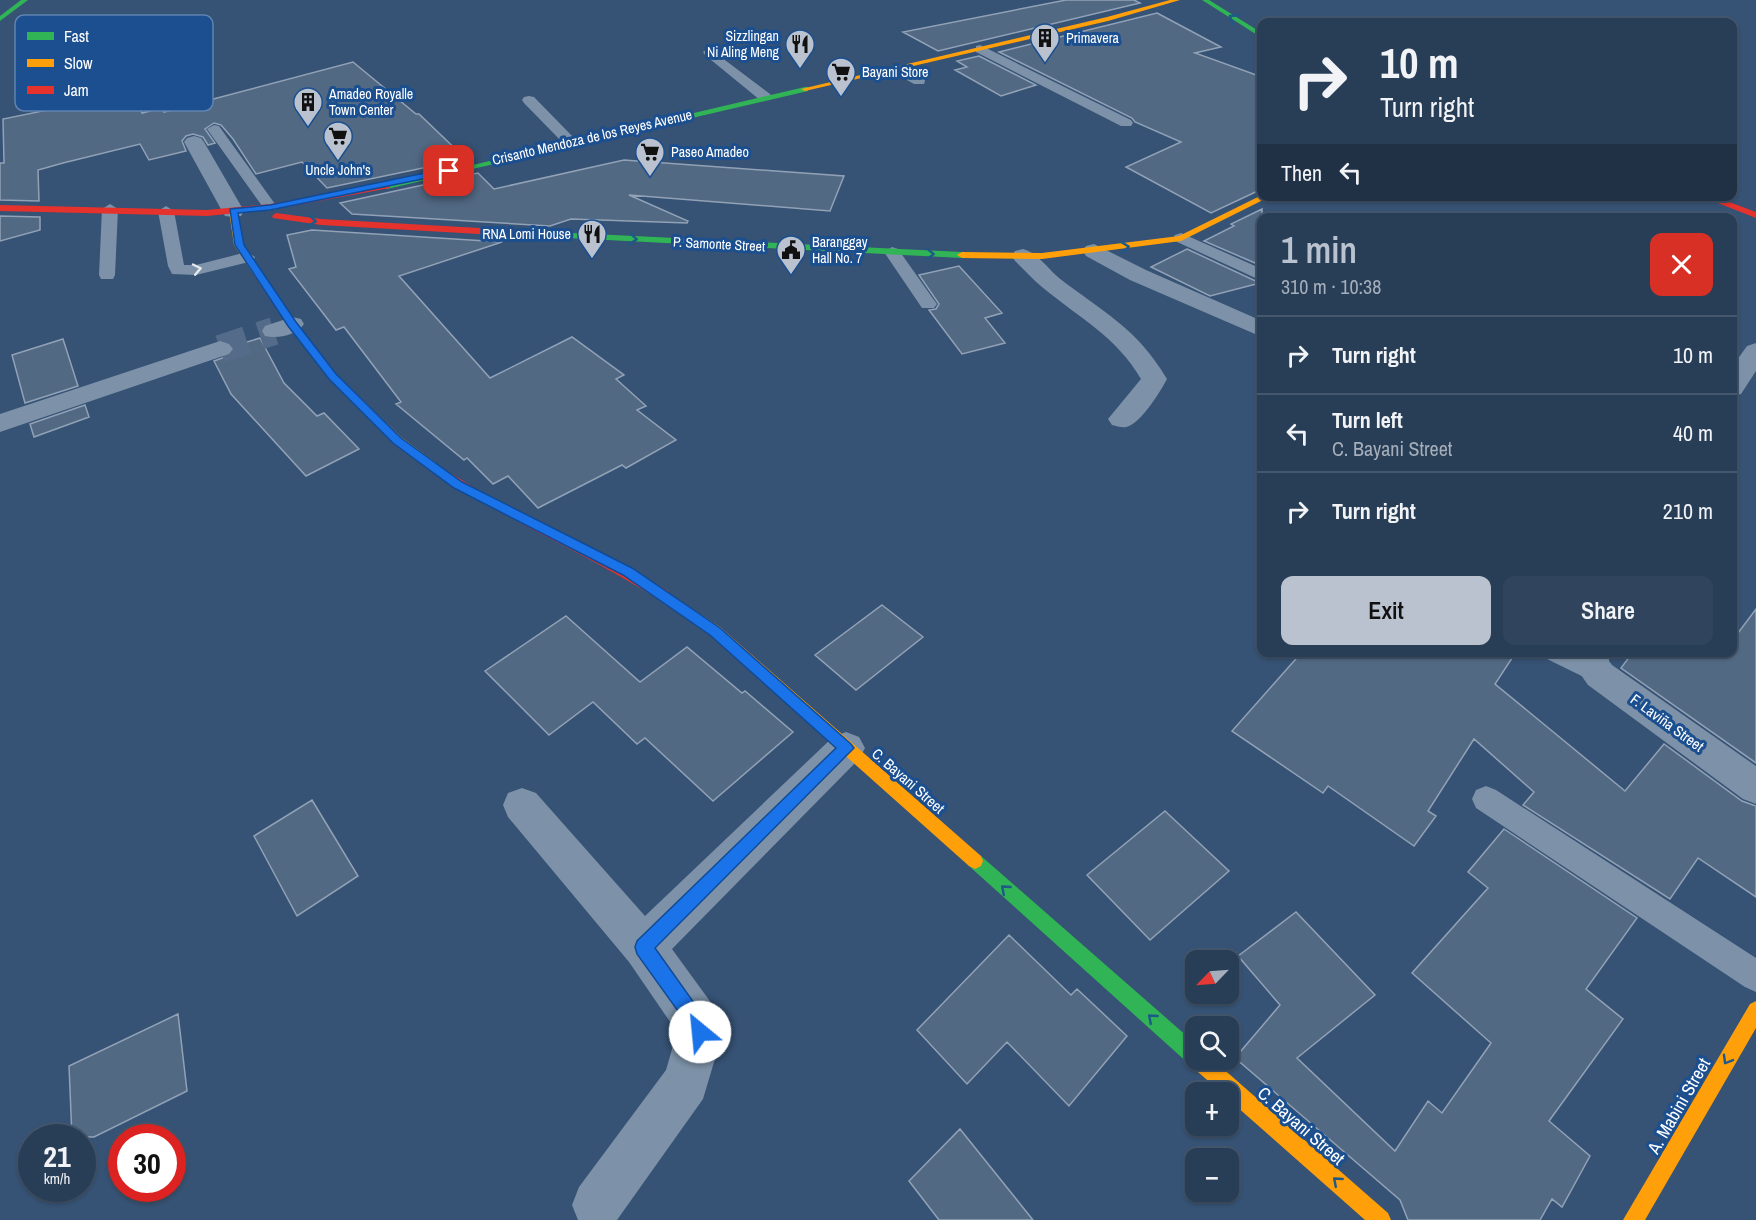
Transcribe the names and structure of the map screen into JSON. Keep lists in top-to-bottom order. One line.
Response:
{"streets":{"street":["Crisanto Mendoza de los Reyes Avenue","P. Samonte Street","F. Laviña Street","C. Bayani Street","A. Mabini Street"]},"crossings":[["Crisanto Mendoza de los Reyes Avenue","P. Samonte Street"],["Crisanto Mendoza de los Reyes Avenue","C. Bayani Street"],["P. Samonte Street","C. Bayani Street"]],"one_way":["P. Samonte Street","C. Bayani Street","A. Mabini Street"],"places":{"building":["Primavera","Amadeo Royalle Town Center"],"restaurant":["Sizzlingan Ni Aling Meng","RNA Lomi House"],"supermarket":["Bayani Store","Uncle John's","Paseo Amadeo"],"public building":["Baranggay Hall No. 7"]},"legend":["Fast","Slow","Jam"],"north":"bottom left","page":{"turn":["10 m","Turn right"],"then":"Then","heading":["1 min","310 m · 10:38"],"list":[{"name":"Turn right","value":"10 m"},{"name":"Turn left","note":"C. Bayani Street","value":"40 m"},{"name":"Turn right","value":"210 m"}],"buttons":["Exit","Share"],"map_buttons":["+","−"],"speed":"21 km/h","limit":"30"}}
